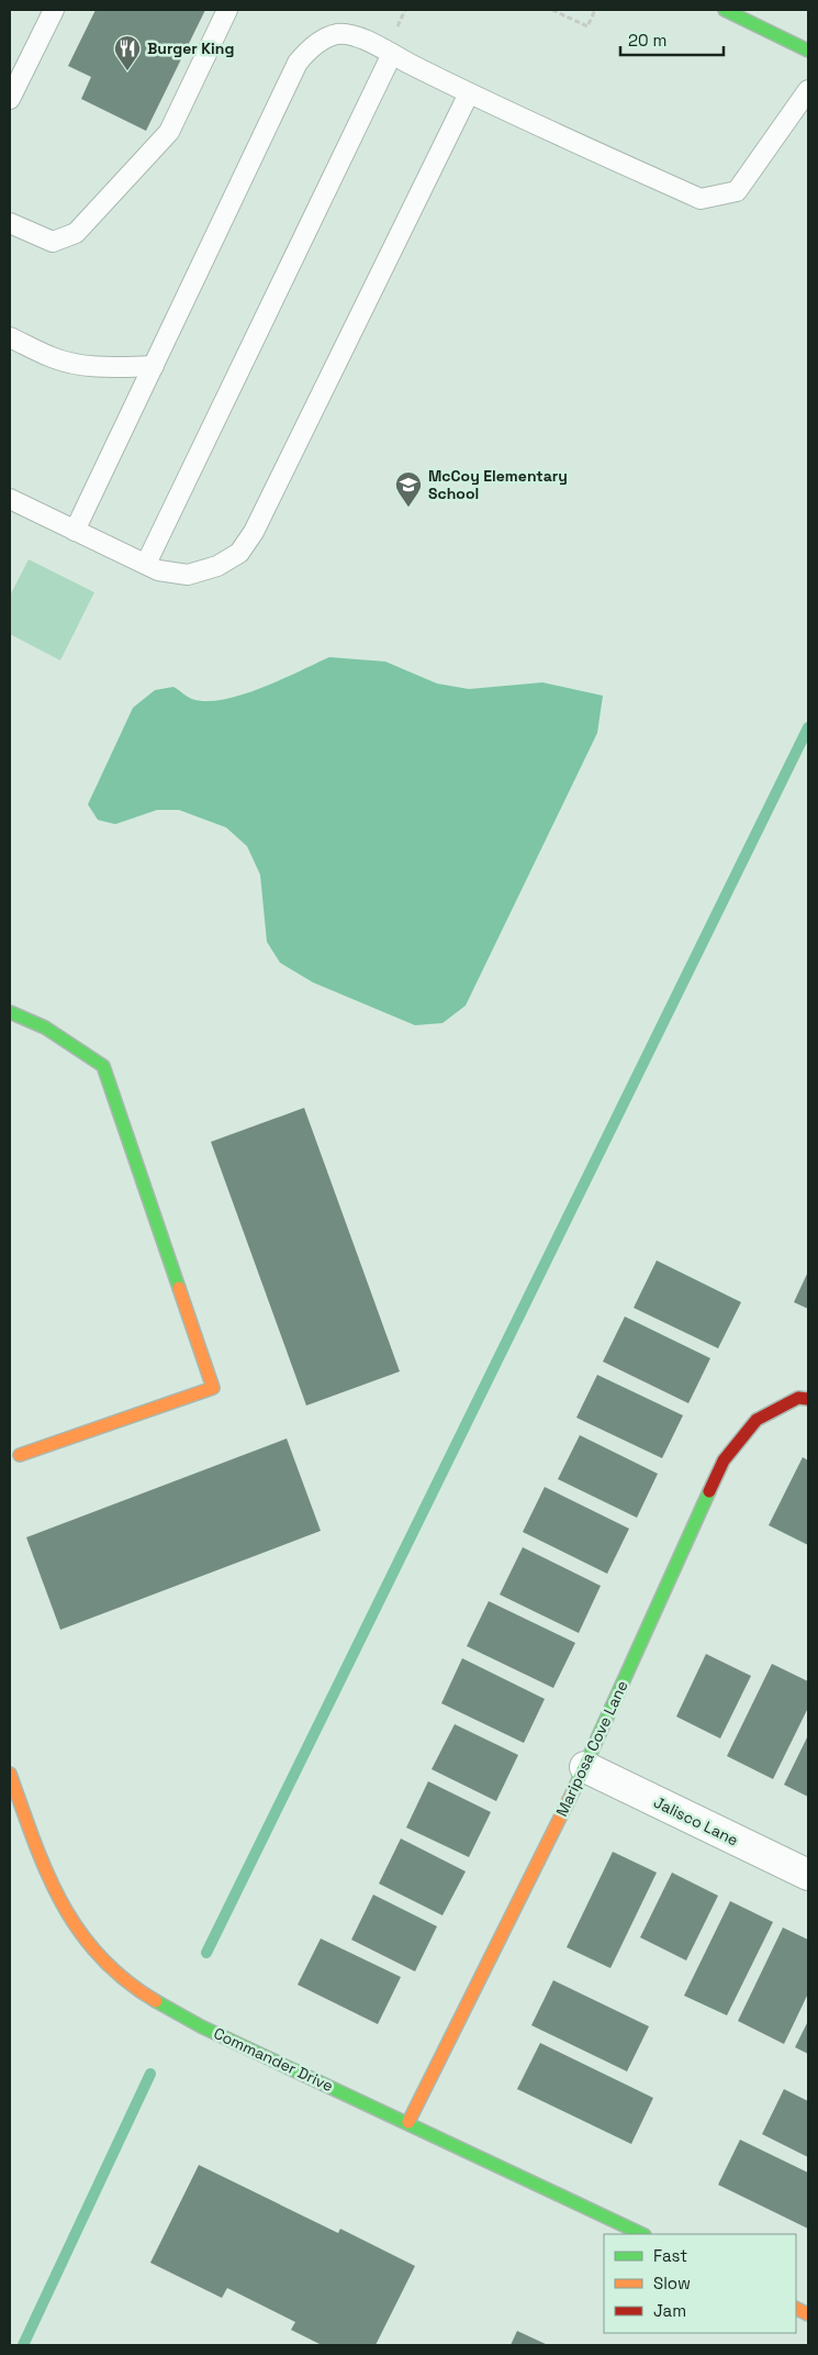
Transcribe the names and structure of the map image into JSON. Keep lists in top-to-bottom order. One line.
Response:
{"streets":{"street":["Mariposa Cove Lane","Jalisco Lane","Commander Drive"]},"crossings":[["Mariposa Cove Lane","Jalisco Lane"],["Mariposa Cove Lane","Commander Drive"]],"places":{"restaurant":["Burger King"],"school or university":["McCoy Elementary School"]},"legend":["Fast","Slow","Jam"],"scale_bar":"20 m"}
